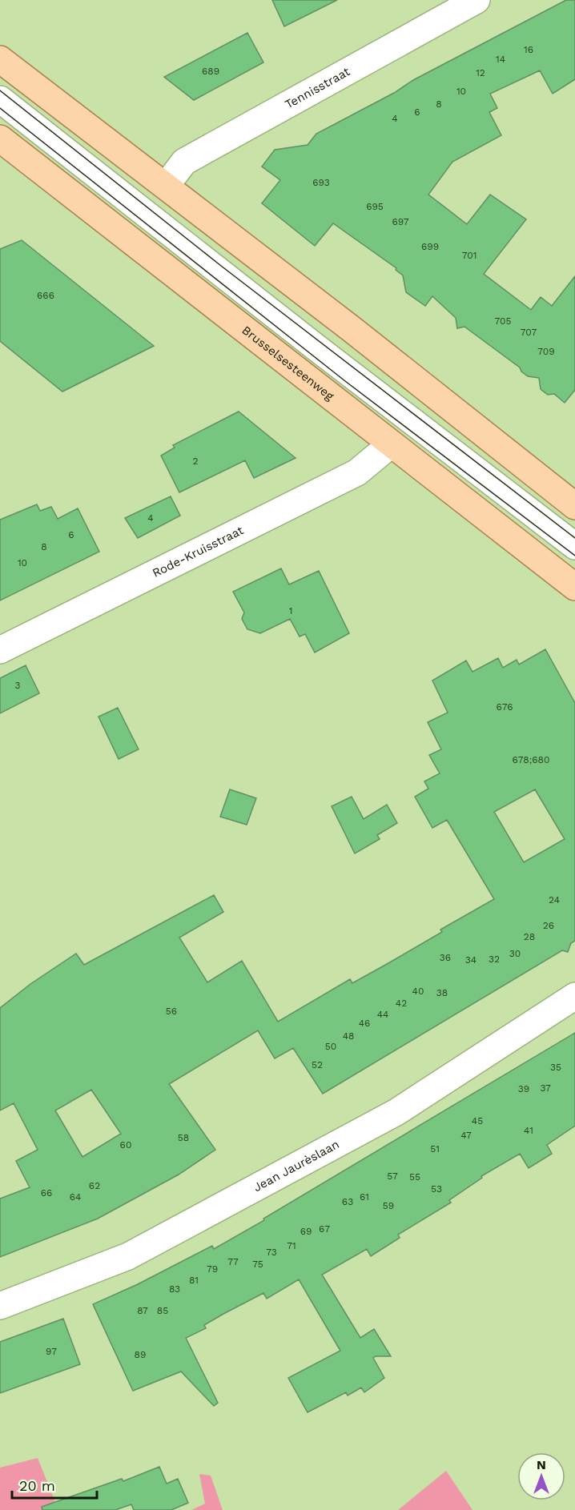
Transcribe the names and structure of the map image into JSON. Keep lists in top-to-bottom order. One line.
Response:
{"streets":{"main road":["Brusselsesteenweg"],"street":["Tennisstraat","Rode-Kruisstraat","Jean Jaurèslaan"]},"crossings":[["Brusselsesteenweg","Rode-Kruisstraat"]],"house_numbers":["16","14","689","12","10","8","6","4","693","695","697","699","701","666","705","707","709","2","4","6","8","10","1","3","676","678;680","24","26","28","30","36","32","34","40","38","42","56","44","46","48","50","52","35","37","39","45","41","47","58","60","51","57","55","62","53","66","64","61","63","59","67","69","71","73","77","75","79","81","83","87","85","97","89"],"scale_bar":"20 m","north":"top"}
